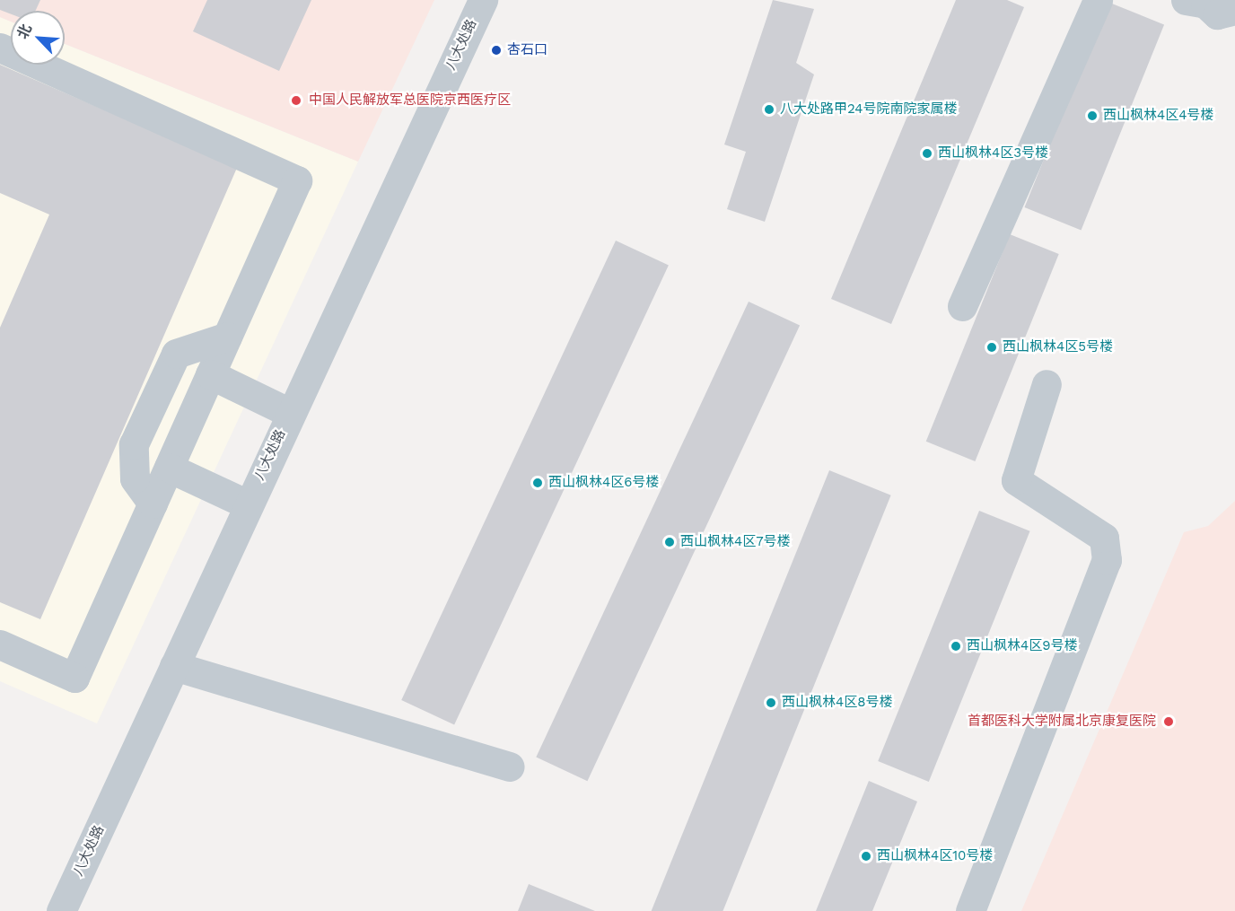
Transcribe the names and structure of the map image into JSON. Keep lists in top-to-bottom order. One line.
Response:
{"streets":{"street":["八大处路"]},"places":["杏石口","中国人民解放军总医院京西医疗区","八大处路甲24号院南院家属楼","西山枫林4区4号楼","西山枫林4区3号楼","西山枫林4区5号楼","西山枫林4区6号楼","西山枫林4区7号楼","西山枫林4区9号楼","西山枫林4区8号楼","首都医科大学附属北京康复医院","西山枫林4区10号楼"],"north":"top left"}
